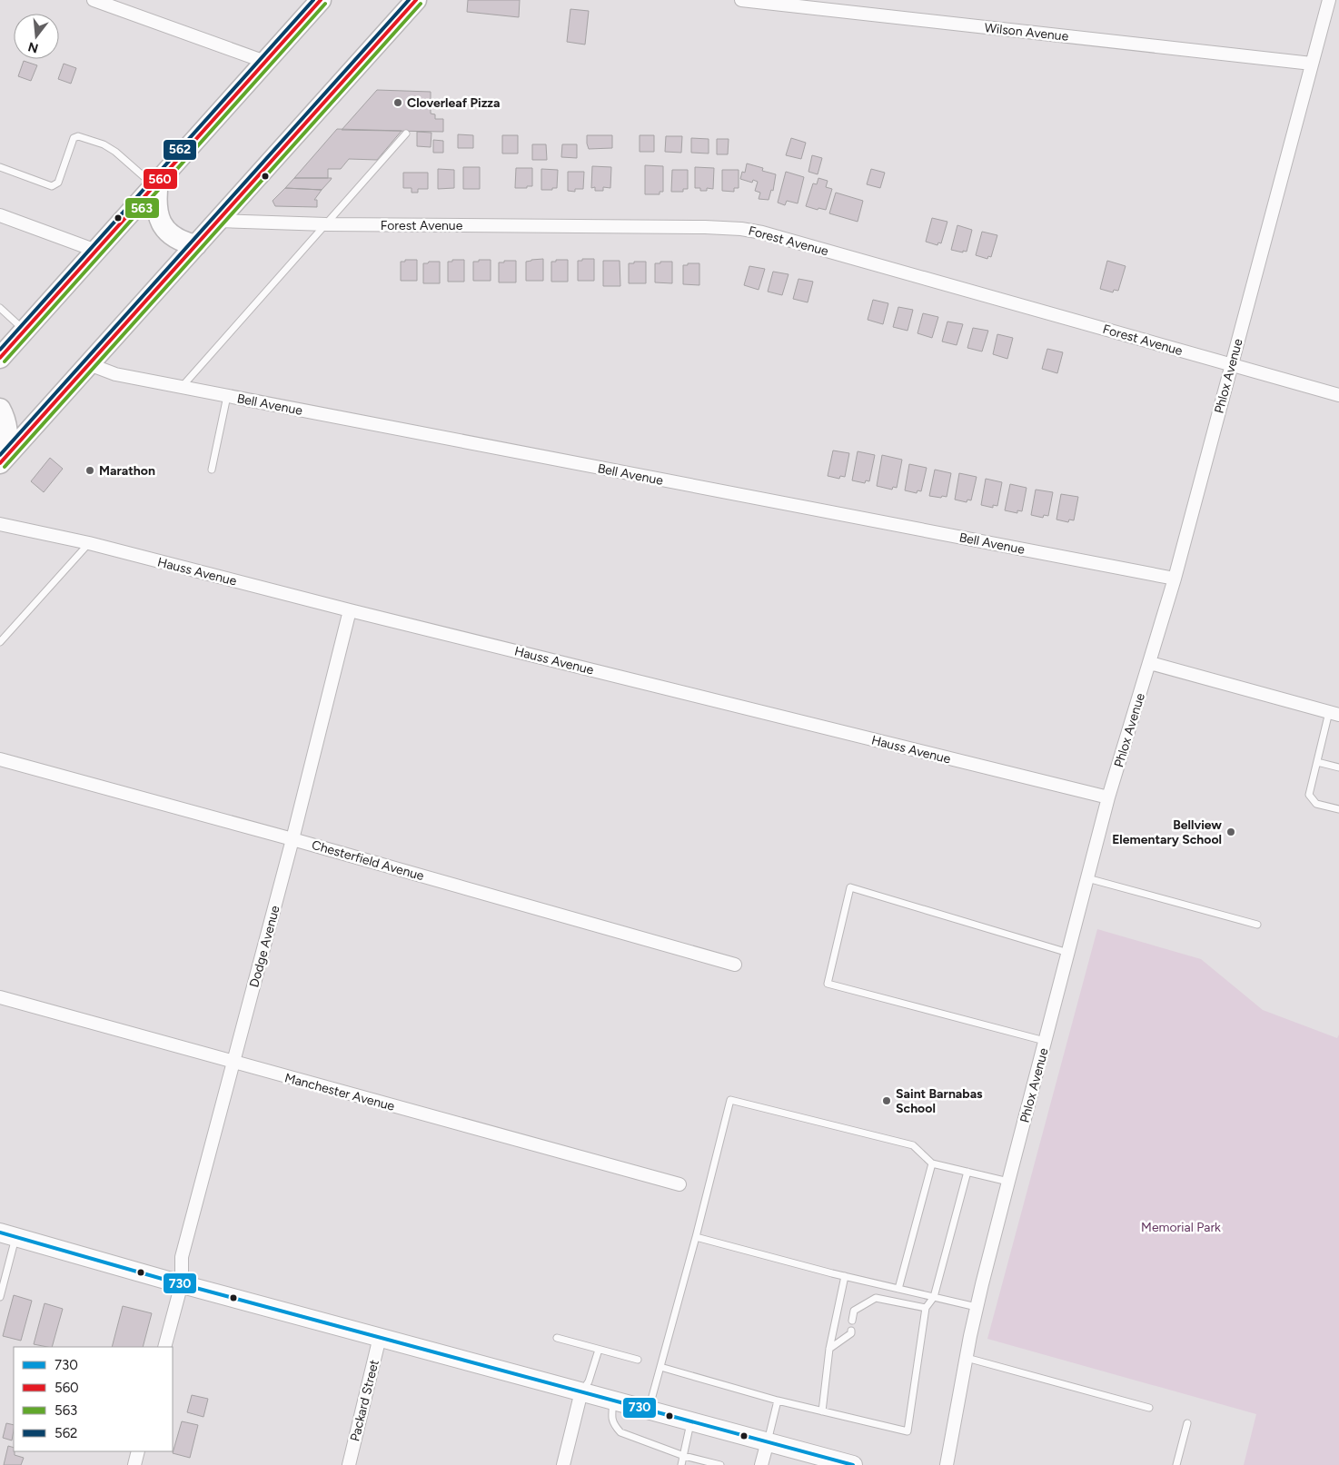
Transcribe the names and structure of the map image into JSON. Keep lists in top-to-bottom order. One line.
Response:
{"streets":{"street":["Wilson Avenue","Forest Avenue","Phlox Avenue","Bell Avenue","Hauss Avenue","Chesterfield Avenue","Dodge Avenue","Manchester Avenue","Packard Street"]},"crossings":[["Wilson Avenue","Phlox Avenue"],["Forest Avenue","Phlox Avenue"],["Phlox Avenue","Bell Avenue"],["Phlox Avenue","Hauss Avenue"],["Hauss Avenue","Dodge Avenue"],["Chesterfield Avenue","Dodge Avenue"],["Dodge Avenue","Manchester Avenue"]],"parks":["Memorial Park"],"places":["Cloverleaf Pizza","Marathon","Bellview Elementary School","Saint Barnabas School"],"lines":["transit line 560","transit line 562","transit line 563","transit line 730"],"legend":["730","560","563","562"],"north":"bottom"}
